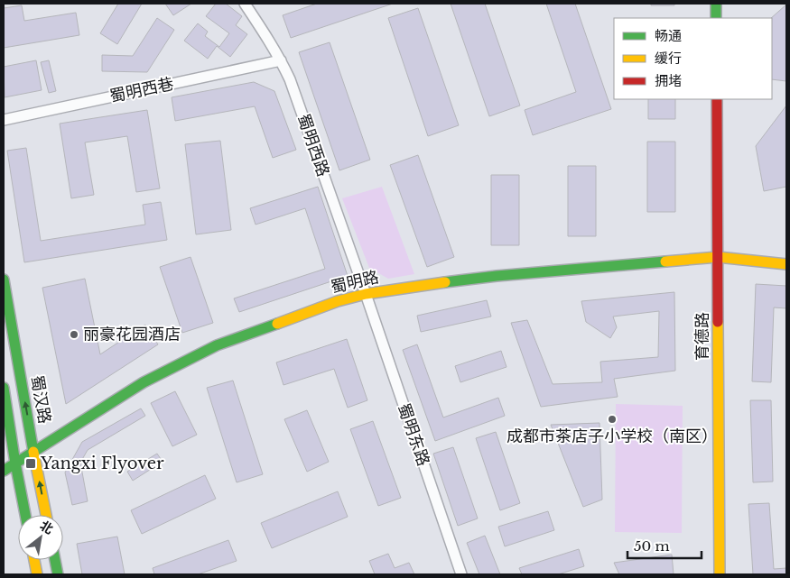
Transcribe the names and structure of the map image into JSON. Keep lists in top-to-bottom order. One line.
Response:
{"streets":{"main road":["蜀明路","育德路","蜀汉路"],"street":["蜀明西巷","蜀明西路","蜀明东路"]},"crossings":[["蜀明西巷","蜀明西路"],["蜀明西路","蜀明路"],["蜀明西路","蜀明东路"],["蜀明路","育德路"],["蜀明路","蜀汉路"],["蜀明路","蜀明东路"]],"places":{"other":["丽豪花园酒店","成都市茶店子小学校（南区）"],"transit":["Yangxi Flyover"]},"legend":["畅通","缓行","拥堵"],"scale_bar":"50 m","north":"top right"}
